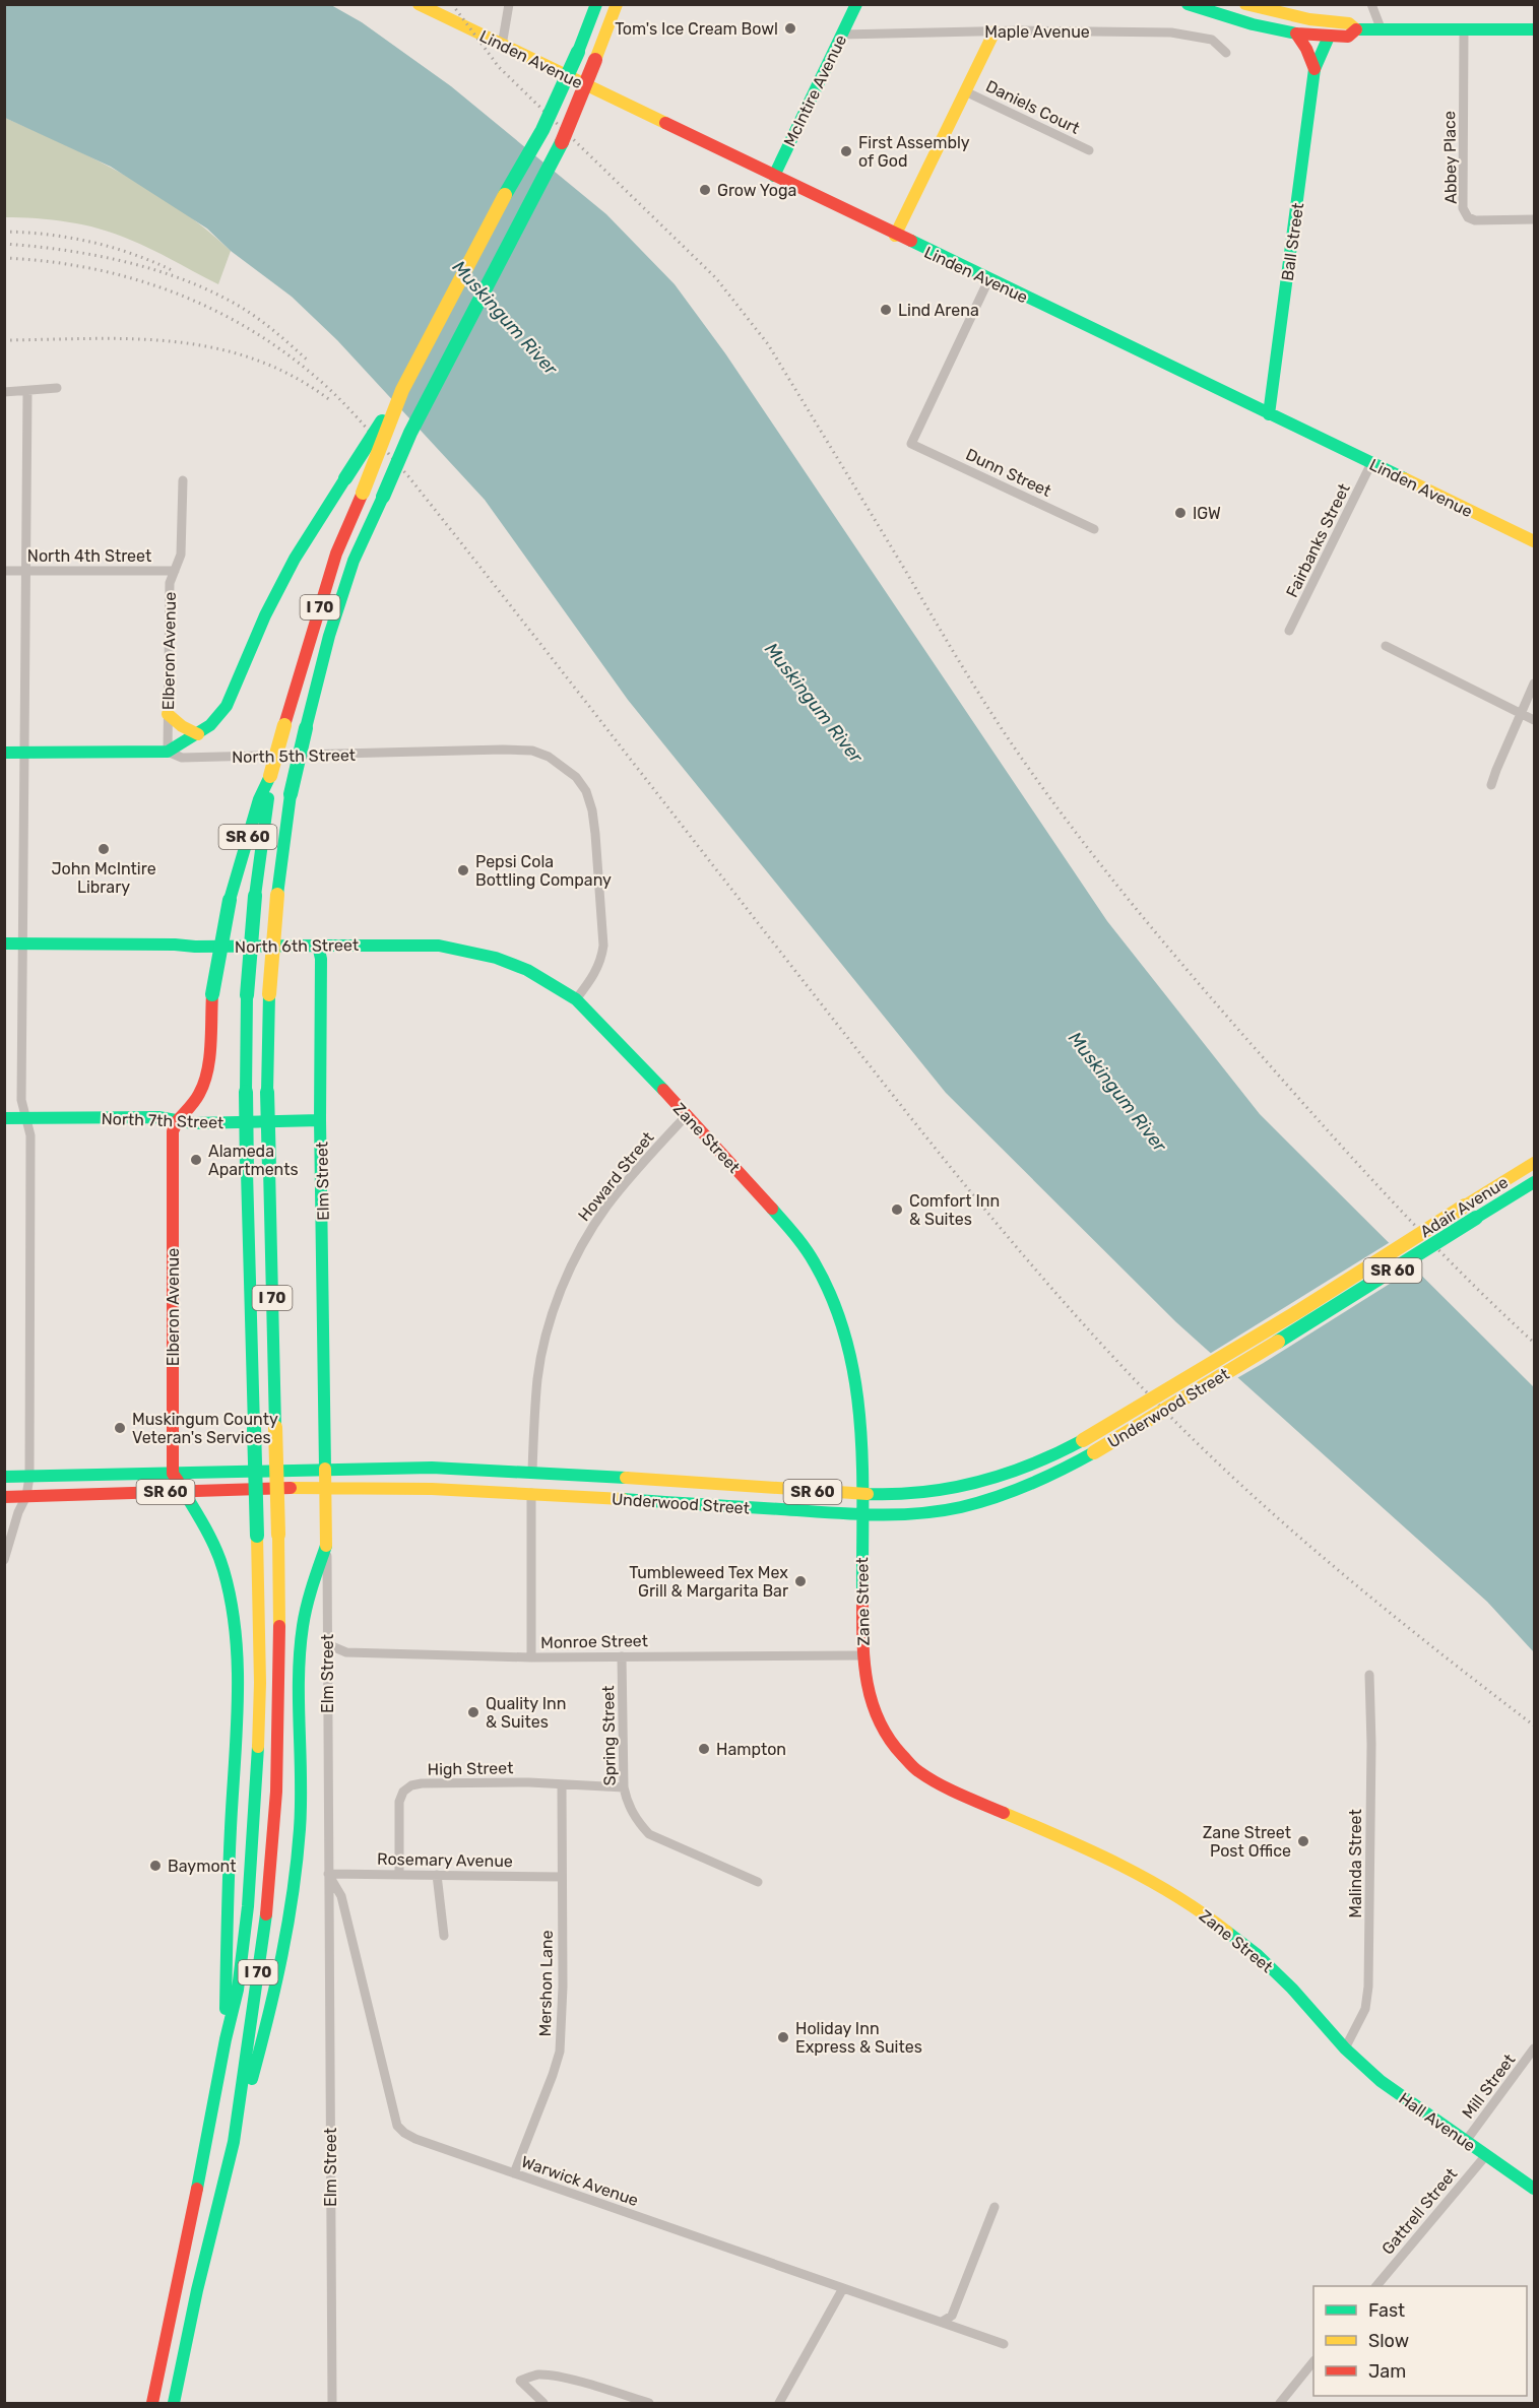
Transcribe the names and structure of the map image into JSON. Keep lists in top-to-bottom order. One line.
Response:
{"streets":{"main road":["Linden Avenue","McIntire Avenue","Ball Street","I 70","Elberon Avenue","North 5th Street","SR 60","North 6th Street","North 7th Street","Zane Street","Elm Street","Adair Avenue","Underwood Street","Hall Avenue"],"street":["Maple Avenue","Daniels Court","Abbey Place","Dunn Street","Fairbanks Street","North 4th Street","Howard Street","Monroe Street","Spring Street","High Street","Rosemary Avenue","Malinda Street","Mershon Lane","Mill Street","Warwick Avenue","Gattrell Street"]},"crossings":[["Maple Avenue","McIntire Avenue"],["Linden Avenue","McIntire Avenue"],["Linden Avenue","Ball Street"],["Linden Avenue","Dunn Street"],["Linden Avenue","Fairbanks Street"],["North 4th Street","Elberon Avenue"],["I 70","SR 60"],["Elberon Avenue","North 5th Street"],["Elberon Avenue","SR 60"],["Elberon Avenue","North 7th Street"],["Elberon Avenue","Underwood Street"],["North 5th Street","North 6th Street"],["North 5th Street","Zane Street"],["SR 60","North 7th Street"],["North 6th Street","Zane Street"],["North 6th Street","Elm Street"],["North 7th Street","Elm Street"],["Zane Street","Howard Street"],["Zane Street","Underwood Street"],["Zane Street","Monroe Street"],["Zane Street","Malinda Street"],["Zane Street","Hall Avenue"],["Howard Street","Underwood Street"],["Elm Street","Underwood Street"],["Elm Street","Monroe Street"],["Elm Street","Rosemary Avenue"],["Elm Street","Warwick Avenue"],["Adair Avenue","Underwood Street"],["Monroe Street","Spring Street"],["Spring Street","High Street"],["High Street","Rosemary Avenue"],["High Street","Mershon Lane"],["Rosemary Avenue","Mershon Lane"],["Rosemary Avenue","Warwick Avenue"],["Malinda Street","Hall Avenue"],["Mershon Lane","Warwick Avenue"],["Mill Street","Hall Avenue"],["Hall Avenue","Gattrell Street"]],"water":["Muskingum River"],"places":["Tom's Ice Cream Bowl","First Assembly of God","Grow Yoga","Lind Arena","IGW","John McIntire Library","Pepsi Cola Bottling Company","Alameda Apartments","Comfort Inn & Suites","Muskingum County Veteran's Services","Tumbleweed Tex Mex Grill & Margarita Bar","Quality Inn & Suites","Hampton","Zane Street Post Office","Baymont","Holiday Inn Express & Suites"],"legend":["Fast","Slow","Jam"]}
